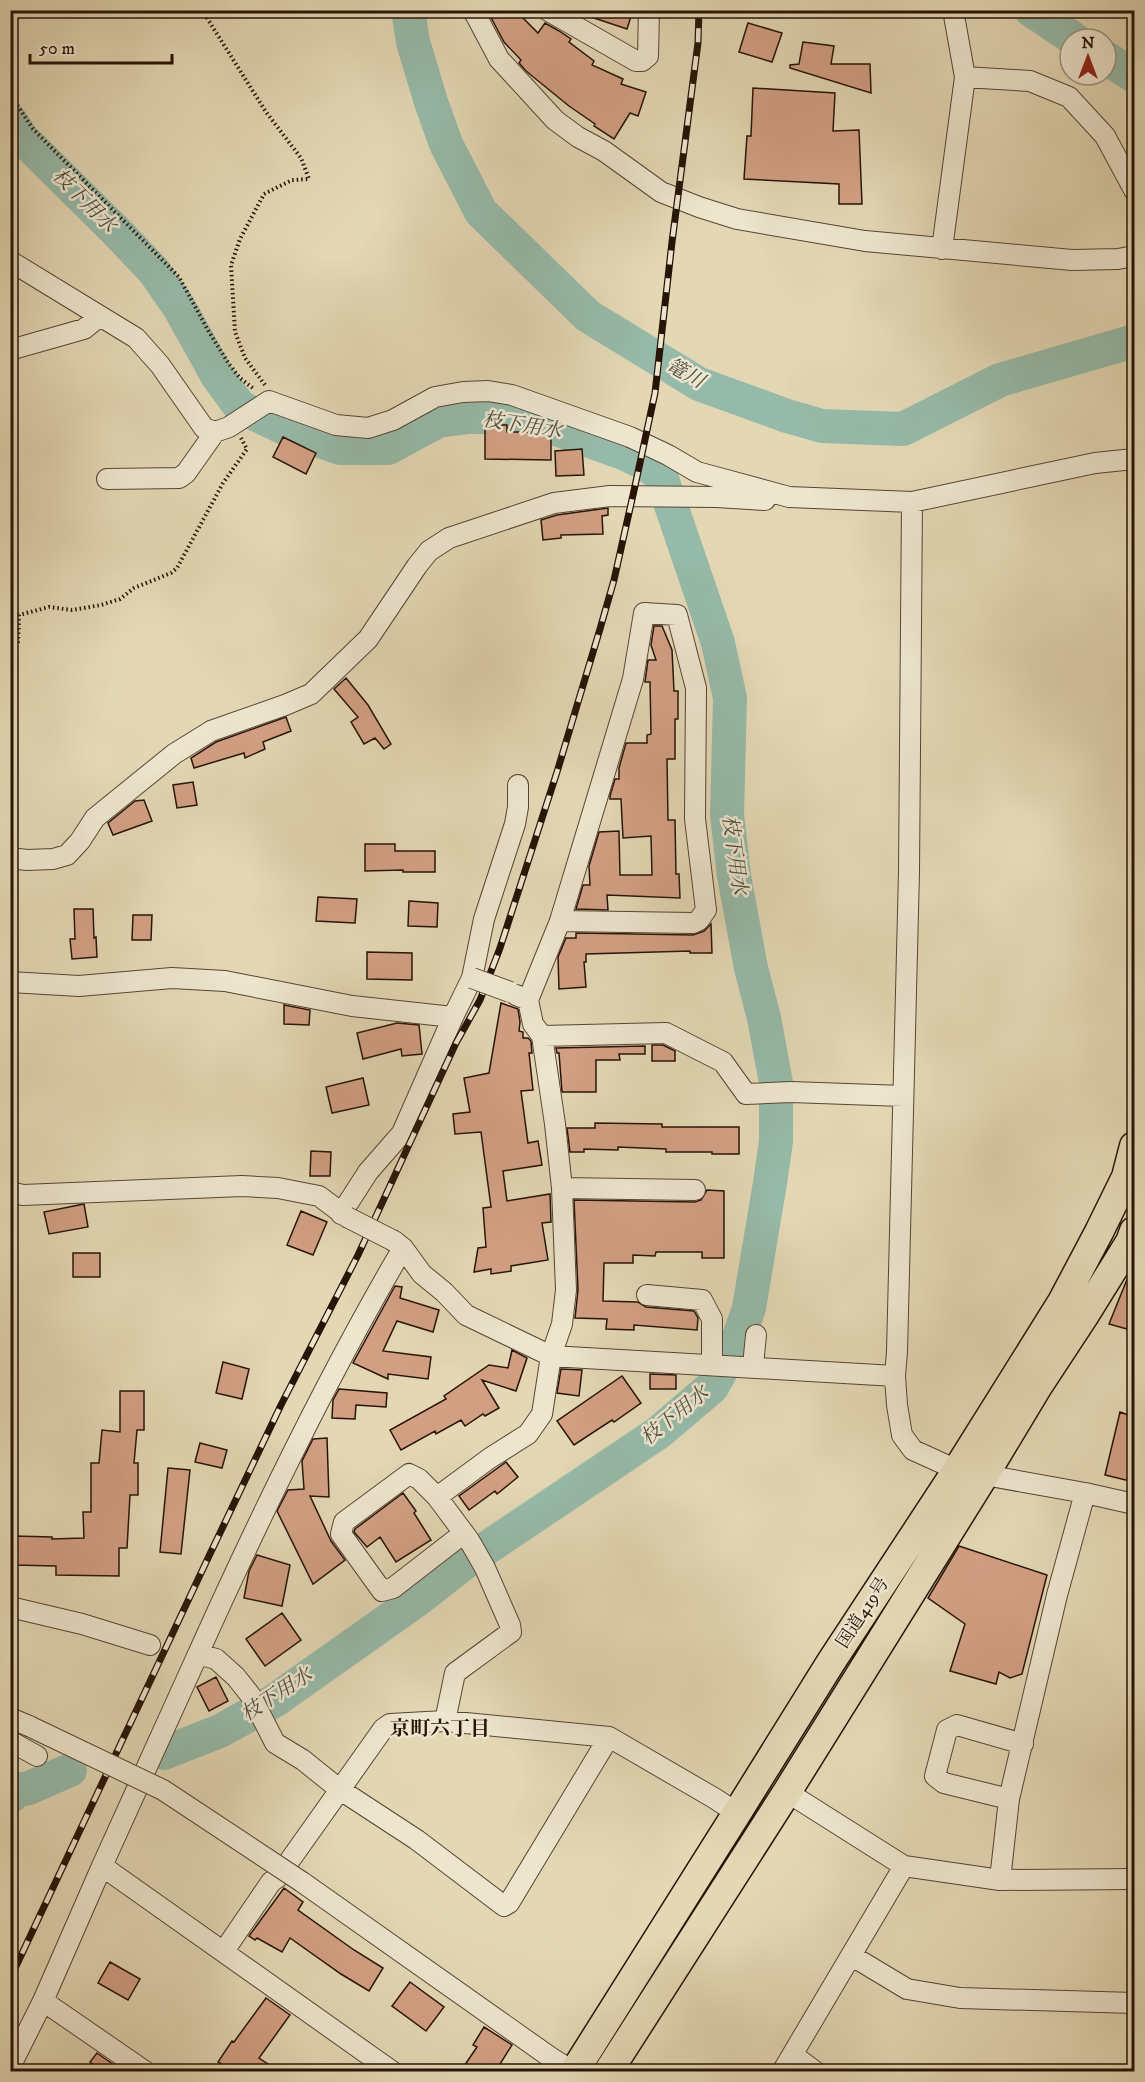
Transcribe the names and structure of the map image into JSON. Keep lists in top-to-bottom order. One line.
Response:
{"streets":{"highway":["国道419号"]},"districts":["京町六丁目"],"water":["枝下用水","篭川"],"scale_bar":"50 m","north":"top"}
